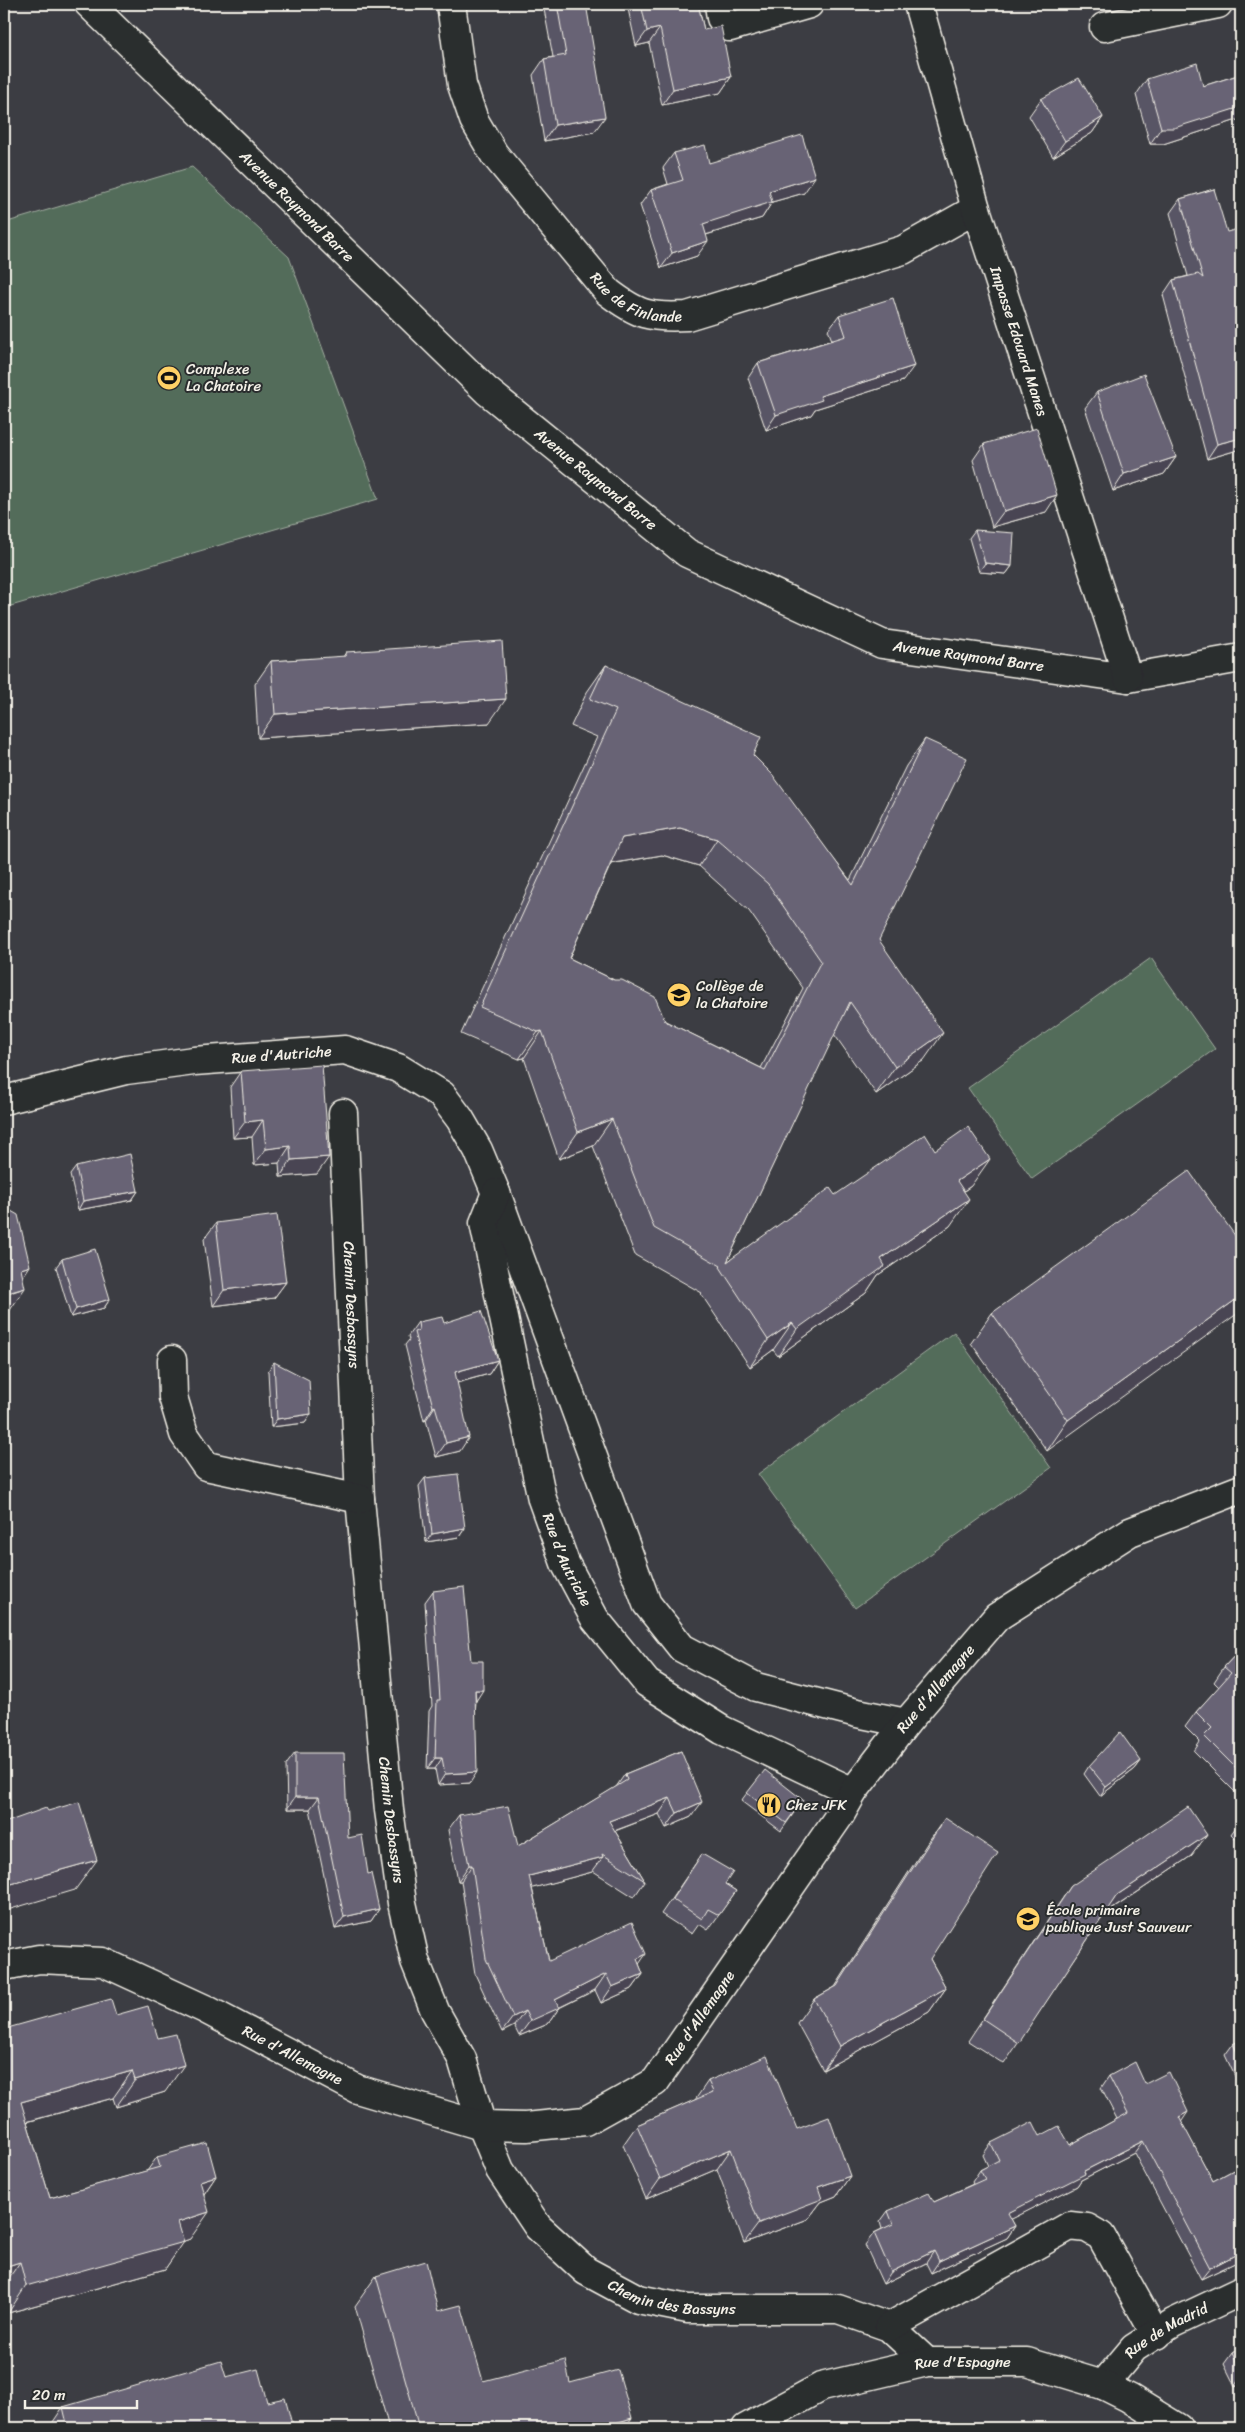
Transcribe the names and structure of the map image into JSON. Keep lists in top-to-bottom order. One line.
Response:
{"streets":{"street":["Avenue Raymond Barre","Rue de Finlande","Impasse Edouard Manes","Rue d'Autriche","Chemin Desbassyns","Rue d'Allemagne","Chemin des Bassyns","Rue de Madrid","Rue d'Espagne"]},"crossings":[["Avenue Raymond Barre","Impasse Edouard Manes"],["Rue de Finlande","Impasse Edouard Manes"],["Rue d'Autriche","Rue d'Allemagne"],["Chemin Desbassyns","Rue d'Allemagne"],["Chemin Desbassyns","Chemin des Bassyns"],["Rue d'Allemagne","Chemin des Bassyns"],["Chemin des Bassyns","Rue d'Espagne"],["Rue de Madrid","Rue d'Espagne"]],"places":{"sports":["Complexe La Chatoire"],"school or university":["Collège de la Chatoire","École primaire publique Just Sauveur"],"restaurant":["Chez JFK"]},"scale_bar":"20 m"}
